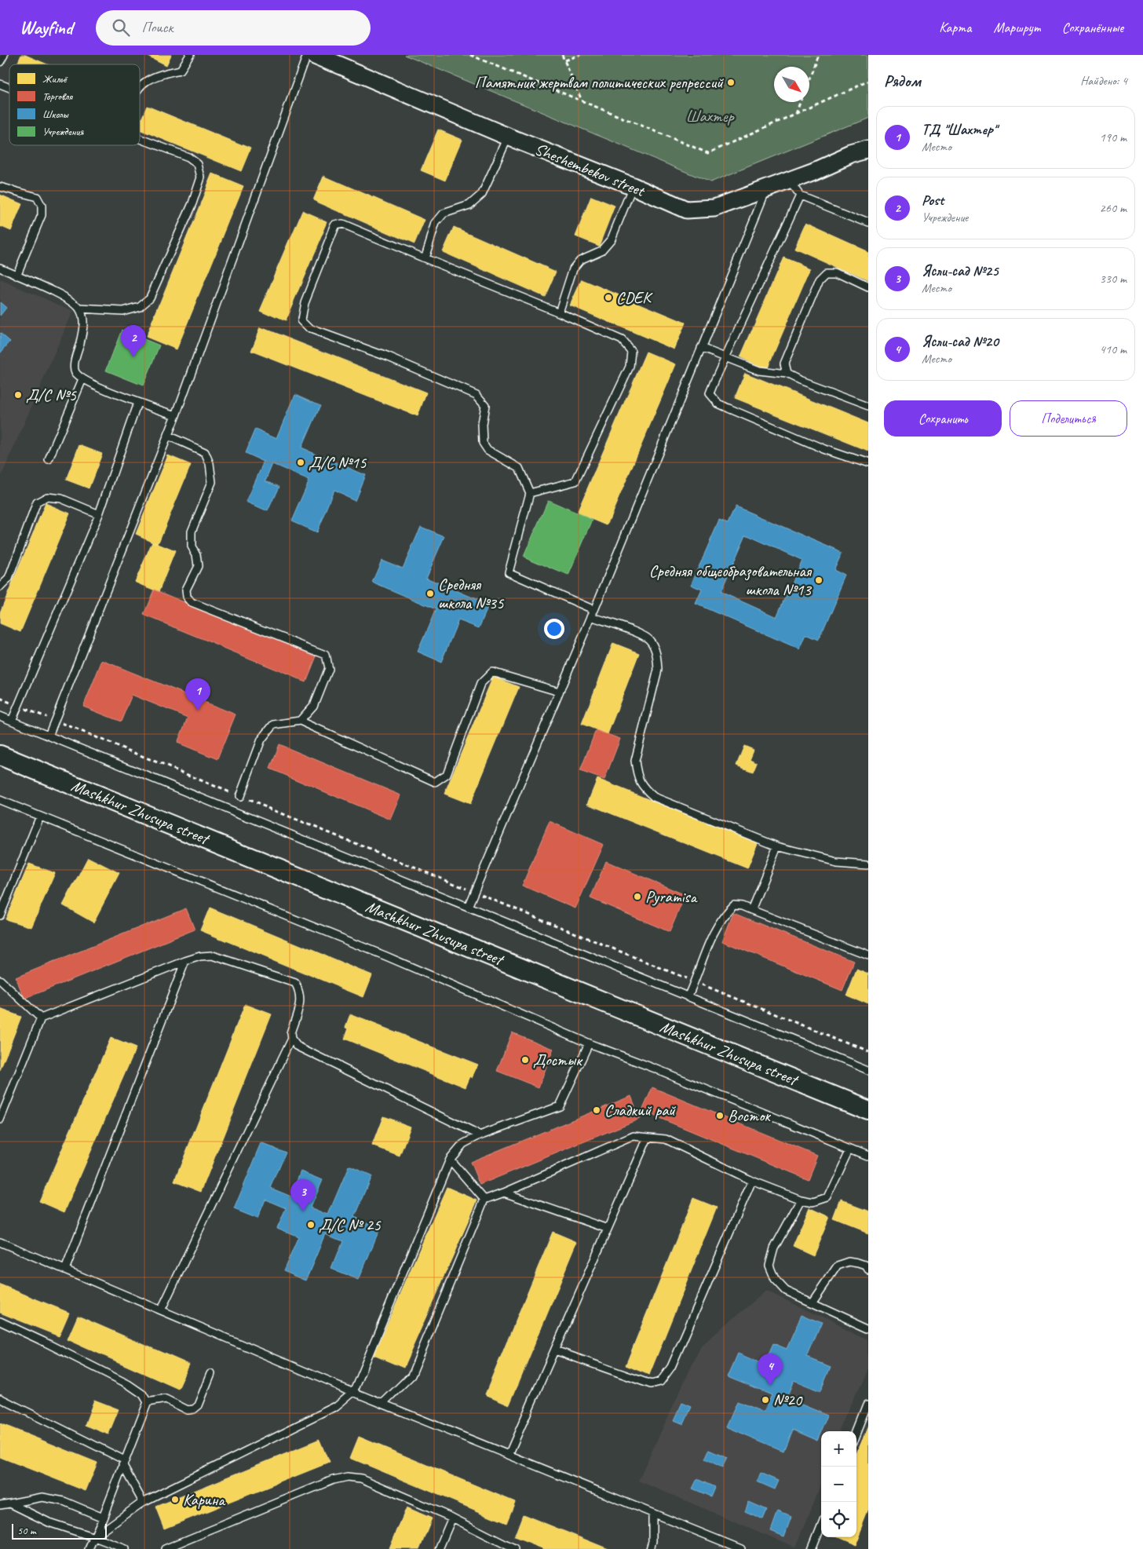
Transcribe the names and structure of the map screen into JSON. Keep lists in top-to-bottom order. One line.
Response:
{"streets":{"main road":["Mashkhur Zhusupa street"],"street":["Sheshembekov street"]},"parks":["Шахтер"],"places":["Памятник жертвам политических репрессий","CDEK","Д/С №5","Д/С №15","Средняя общеобразовательная школа №13","Средняя школа №35","Pyramisa","Достык","Сладкий рай","Восток","Д/С № 25","№20","Карина"],"legend":["Жильё","Торговля","Школы","Учреждения"],"scale_bar":"50 m","north":"bottom right","page":{"header":"Wayfind","search":"Поиск","nav":["Карта","Маршрут","Сохранённые"],"heading":["Рядом","Найдено: 4"],"list":[{"mark":"1","name":"ТД \"Шахтер\"","note":"Место","value":"190 m"},{"mark":"2","name":"Post","note":"Учреждение","value":"260 m"},{"mark":"3","name":"Ясли-сад №25","note":"Место","value":"330 m"},{"mark":"4","name":"Ясли-сад №20","note":"Место","value":"410 m"}],"pins":["2","1","3","4"],"buttons":["Сохранить","Поделиться"],"map_buttons":["+","−"],"scale":"50 m"}}
